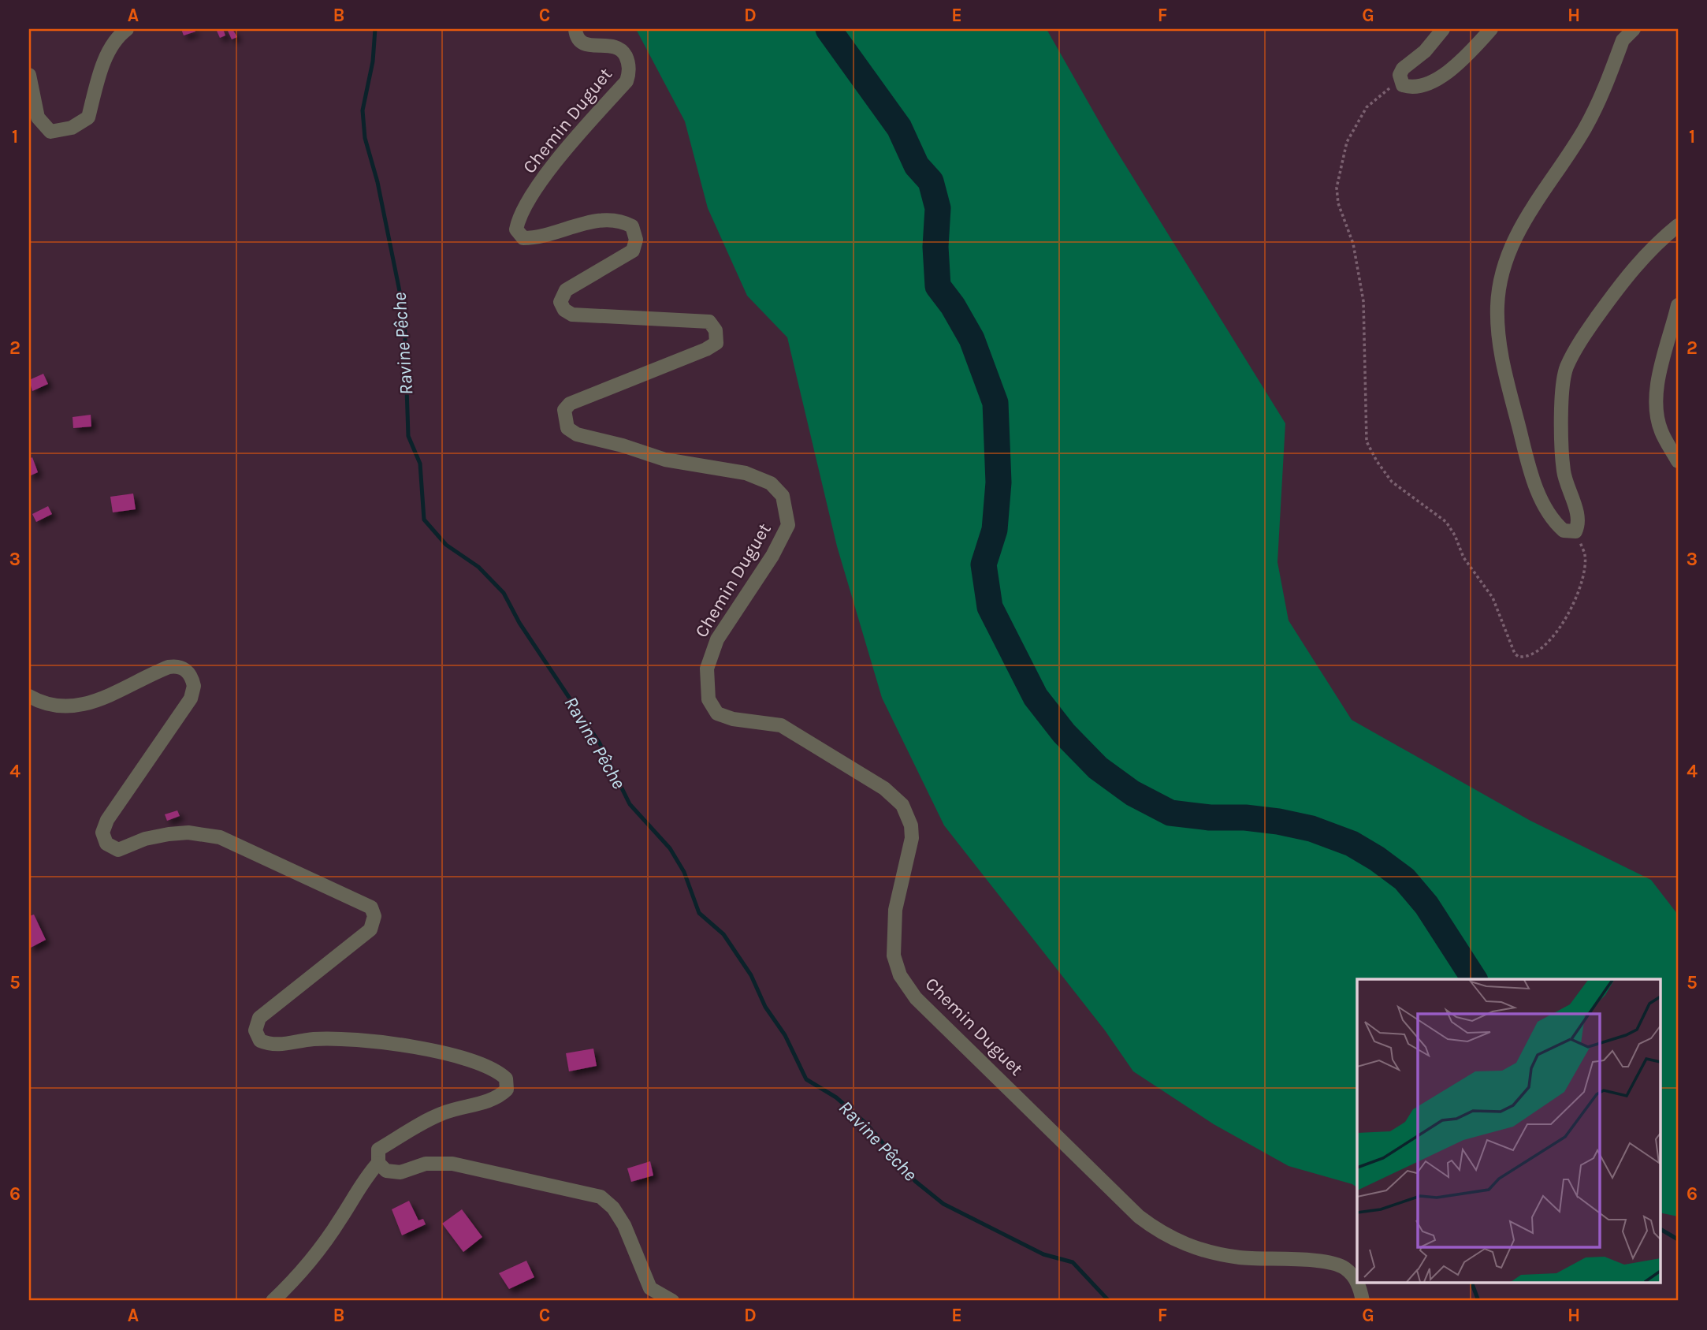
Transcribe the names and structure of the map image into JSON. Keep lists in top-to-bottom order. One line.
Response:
{"streets":{"street":["Chemin Duguet"]},"water":["Ravine Pêche"],"grid":{"columns":["A","B","C","D","E","F","G","H"],"rows":["1","2","3","4","5","6"]}}
